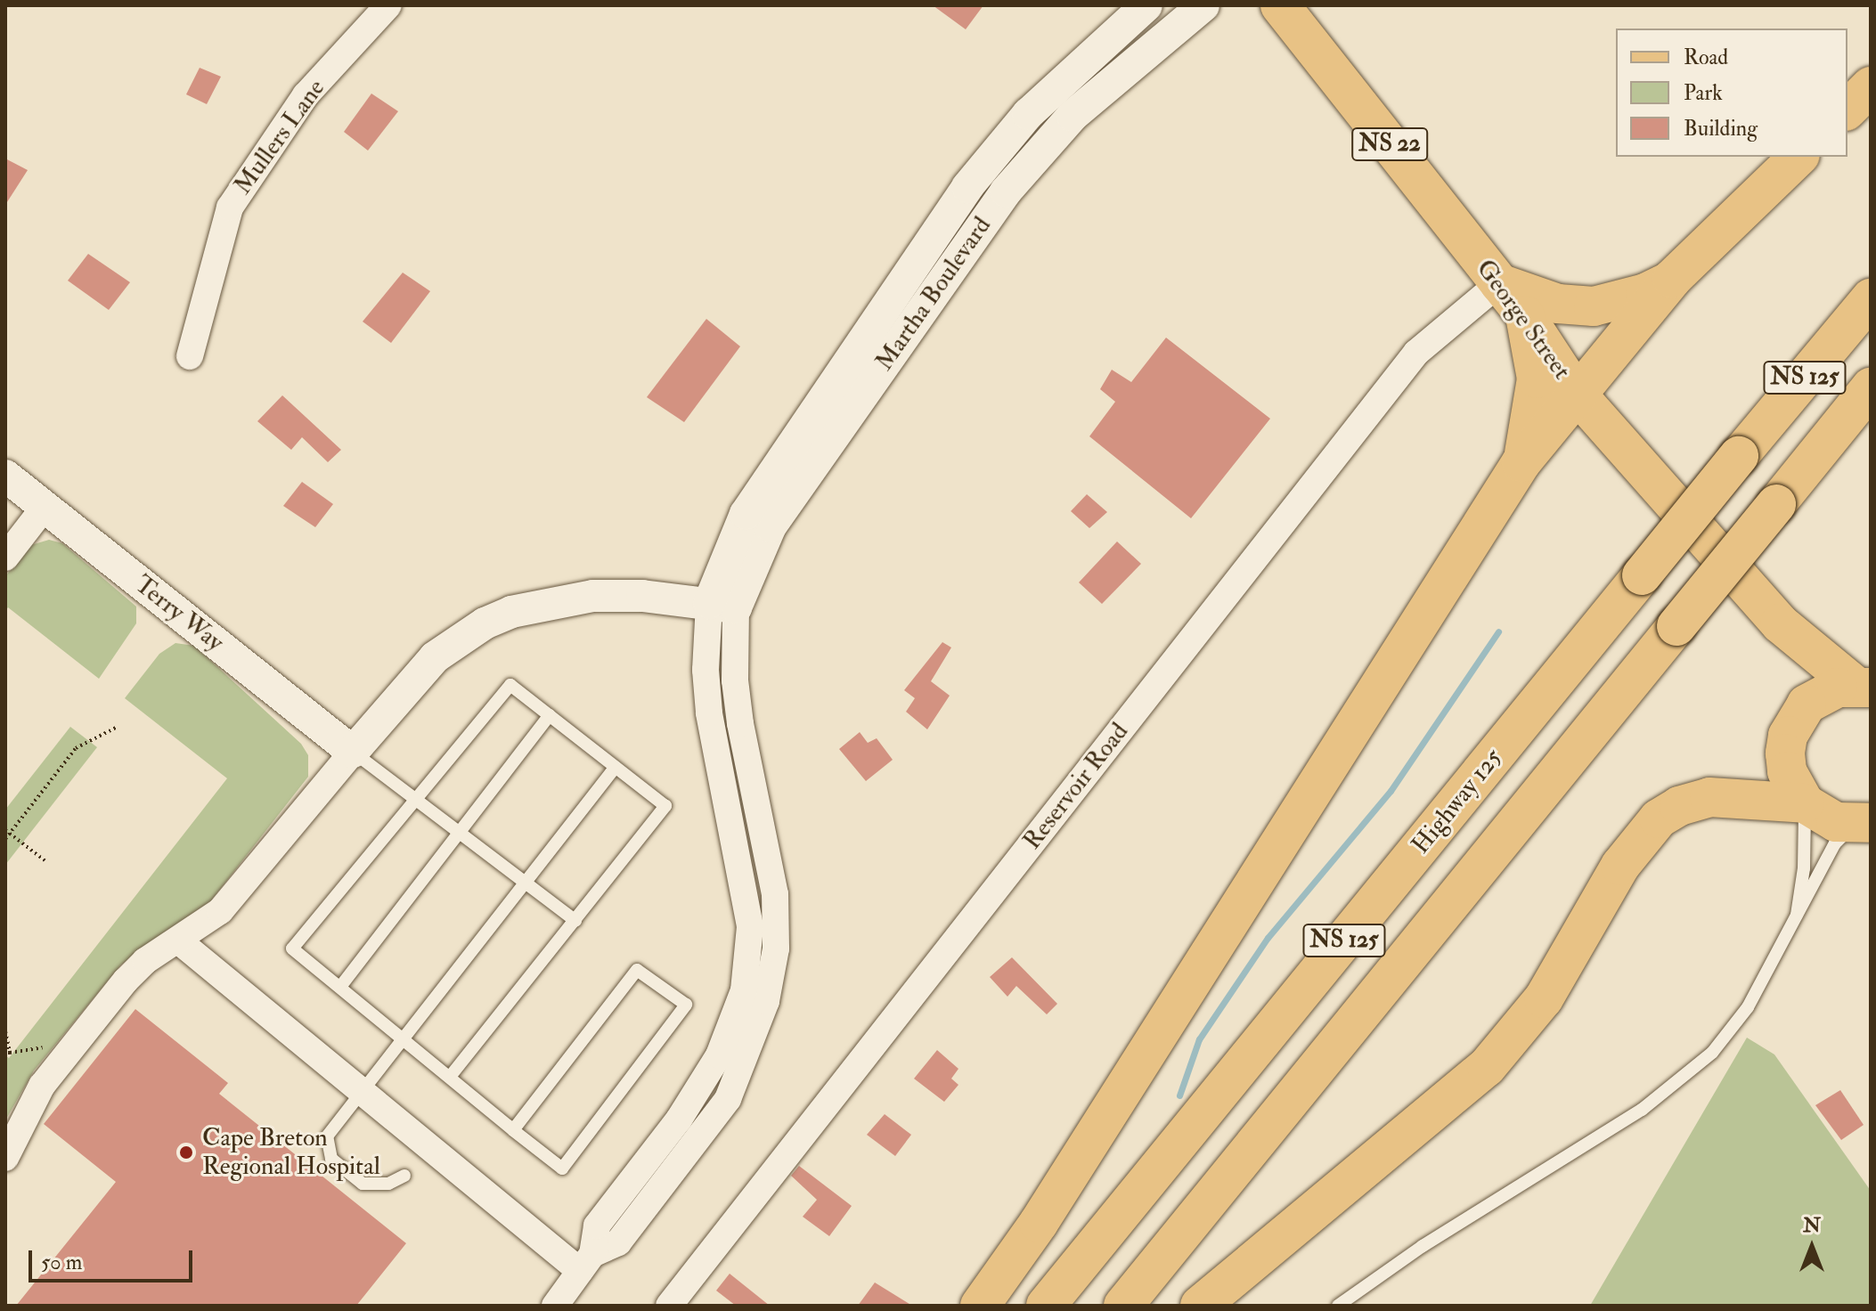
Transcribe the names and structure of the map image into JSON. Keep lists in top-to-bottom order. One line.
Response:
{"streets":{"main road":["NS 22","George Street","NS 125","Highway 125"],"street":["Mullers Lane","Martha Boulevard","Terry Way","Reservoir Road"]},"crossings":[["George Street","Reservoir Road"]],"places":["Cape Breton Regional Hospital"],"legend":["Road","Park","Building"],"scale_bar":"50 m","north":"top"}
